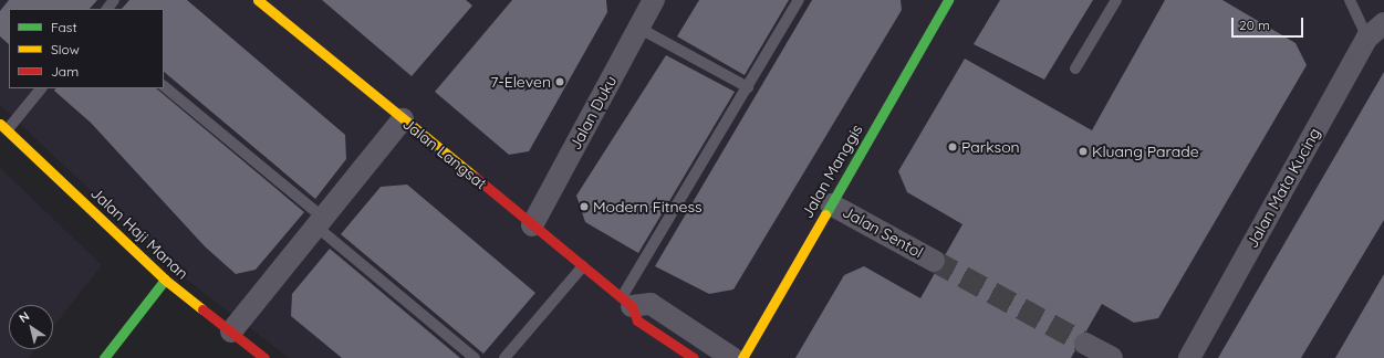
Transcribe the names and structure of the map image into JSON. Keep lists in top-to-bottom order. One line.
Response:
{"streets":{"street":["Jalan Duku","Jalan Langsat","Jalan Manggis","Jalan Mata Kucing","Jalan Sentol","Jalan Haji Manan"]},"crossings":[["Jalan Duku","Jalan Langsat"],["Jalan Manggis","Jalan Sentol"]],"places":["7-Eleven","Parkson","Kluang Parade","Modern Fitness"],"legend":["Fast","Slow","Jam"],"scale_bar":"20 m","north":"top left"}
